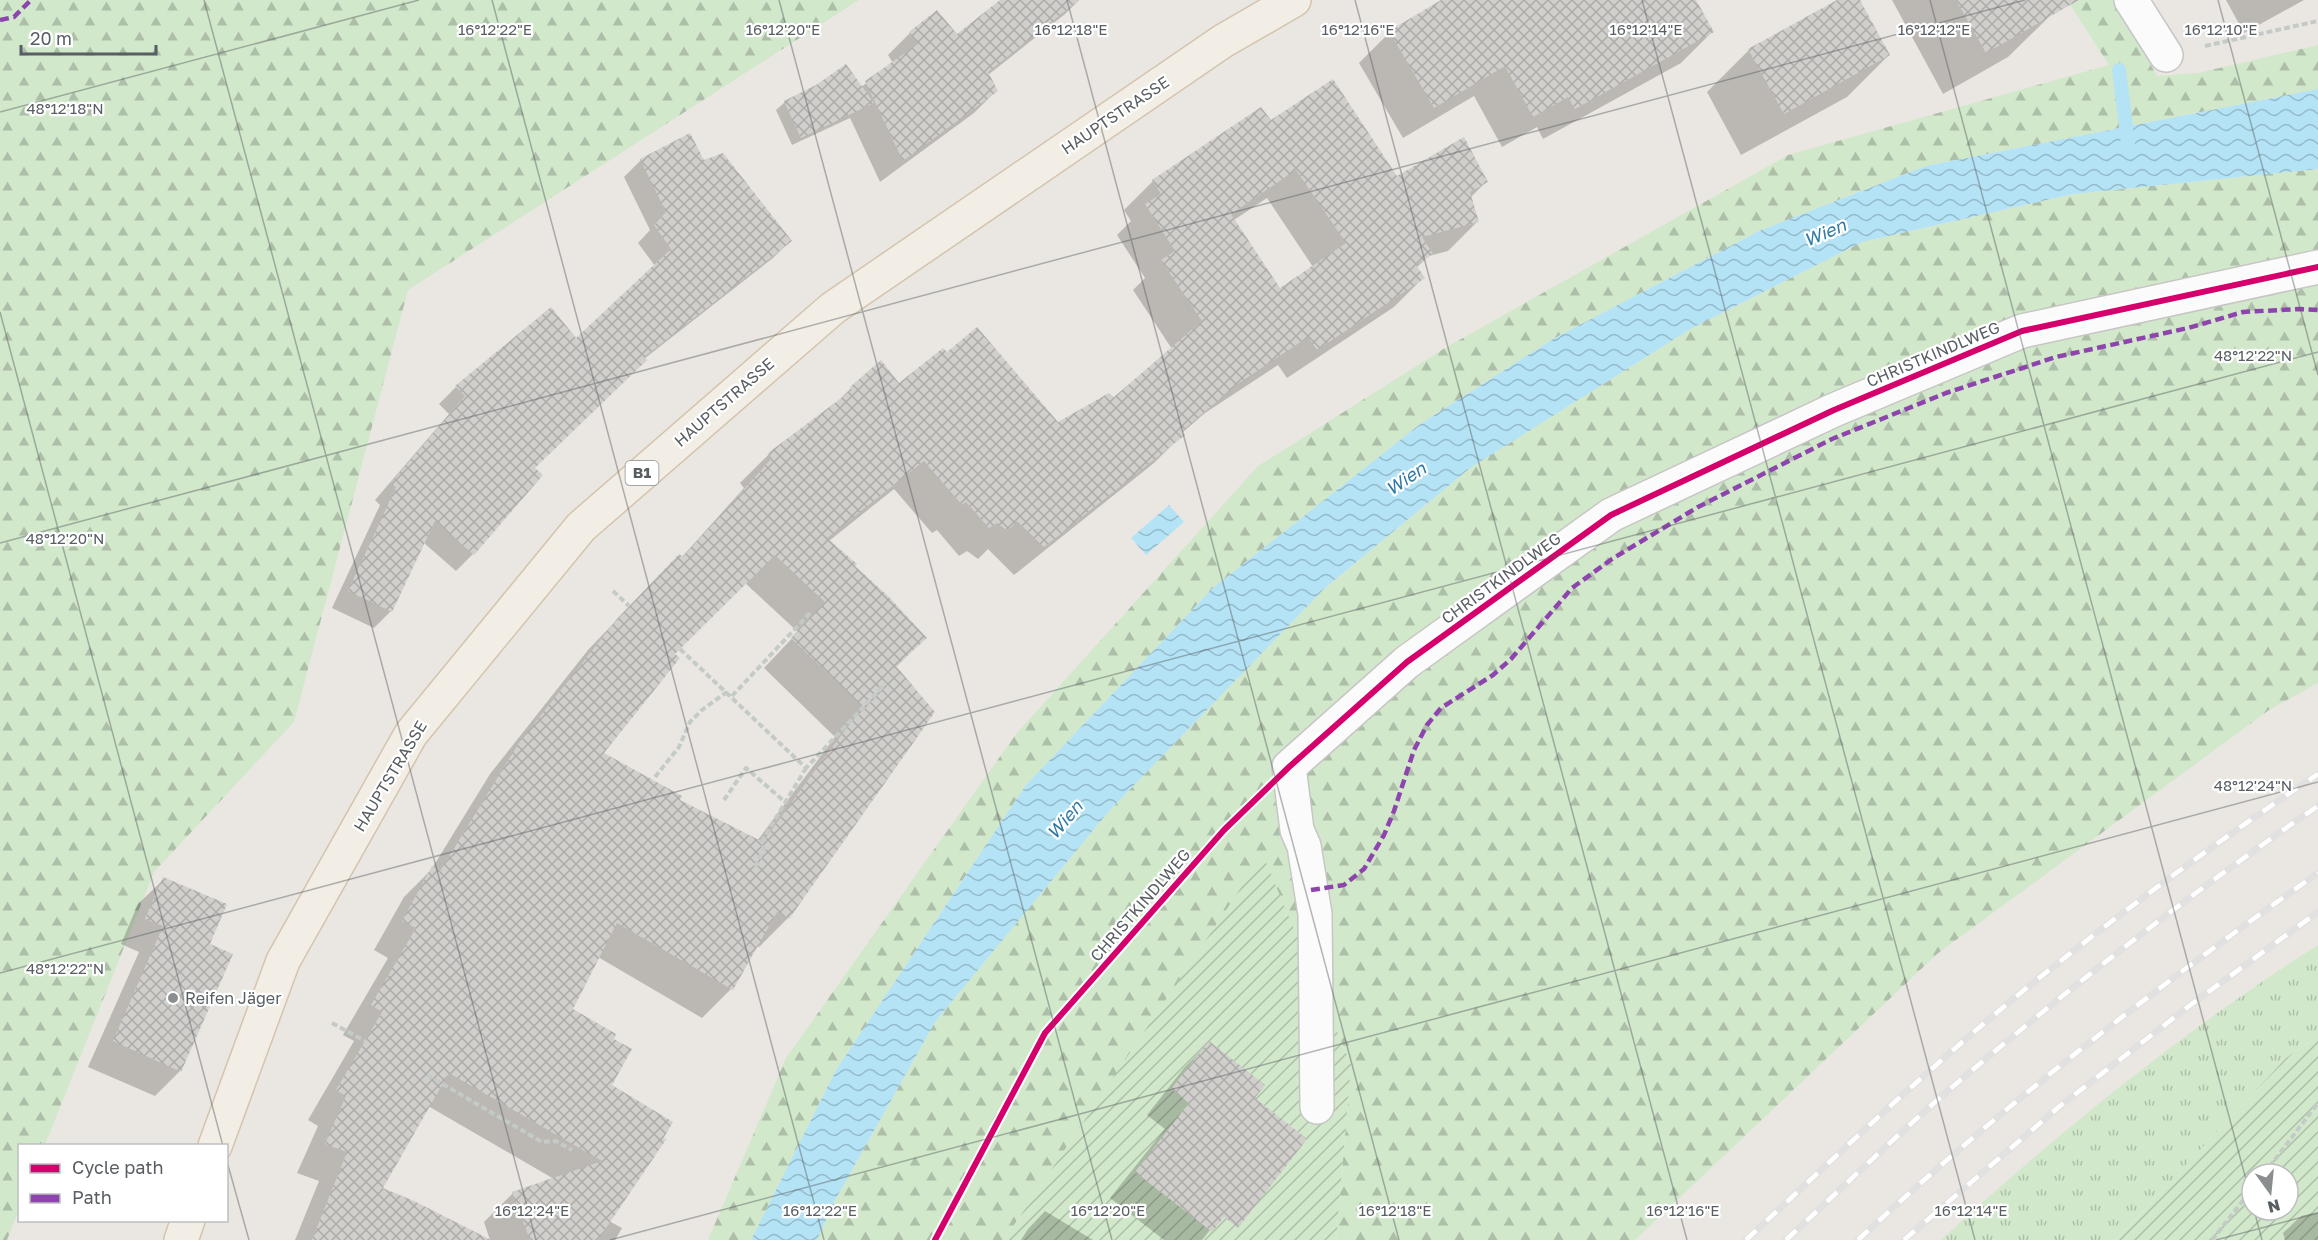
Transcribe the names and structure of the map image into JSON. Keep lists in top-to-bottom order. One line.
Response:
{"streets":{"main road":["HAUPTSTRASSE","B1"],"lane":["CHRISTKINDLWEG"]},"water":["Wien"],"places":["Reifen Jäger"],"legend":["Cycle path","Path"],"scale_bar":"20 m","north":"bottom","coordinates":["16°12'22\"E","16°12'20\"E","16°12'18\"E","16°12'16\"E","16°12'14\"E","16°12'12\"E","16°12'10\"E","48°12'18\"N","48°12'22\"N","48°12'20\"N","48°12'24\"N","16°12'24\"E"]}
